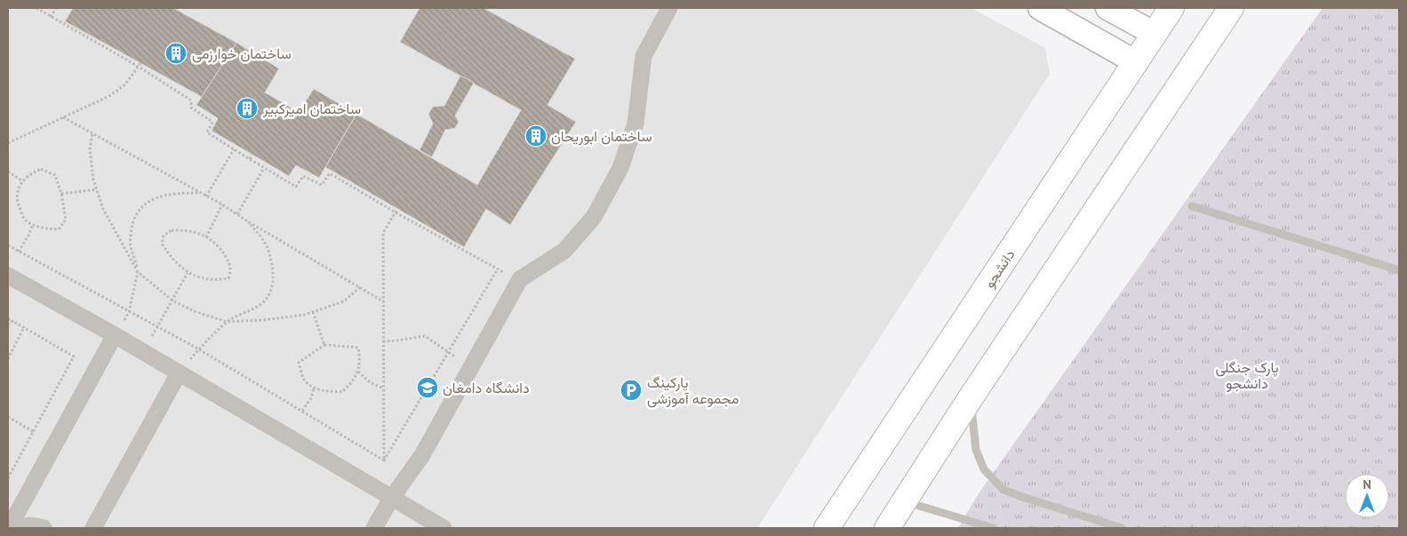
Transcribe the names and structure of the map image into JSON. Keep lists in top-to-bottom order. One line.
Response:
{"streets":{"main road":["دانشجو"]},"parks":["پارک جنگلی دانشجو"],"places":{"building":["ساختمان خوارزمی","ساختمان امیرکبیر","ساختمان ابوریحان"],"school or university":["دانشگاه دامغان"],"parking":["پارکینگ مجموعه آموزشی"]},"north":"top"}
